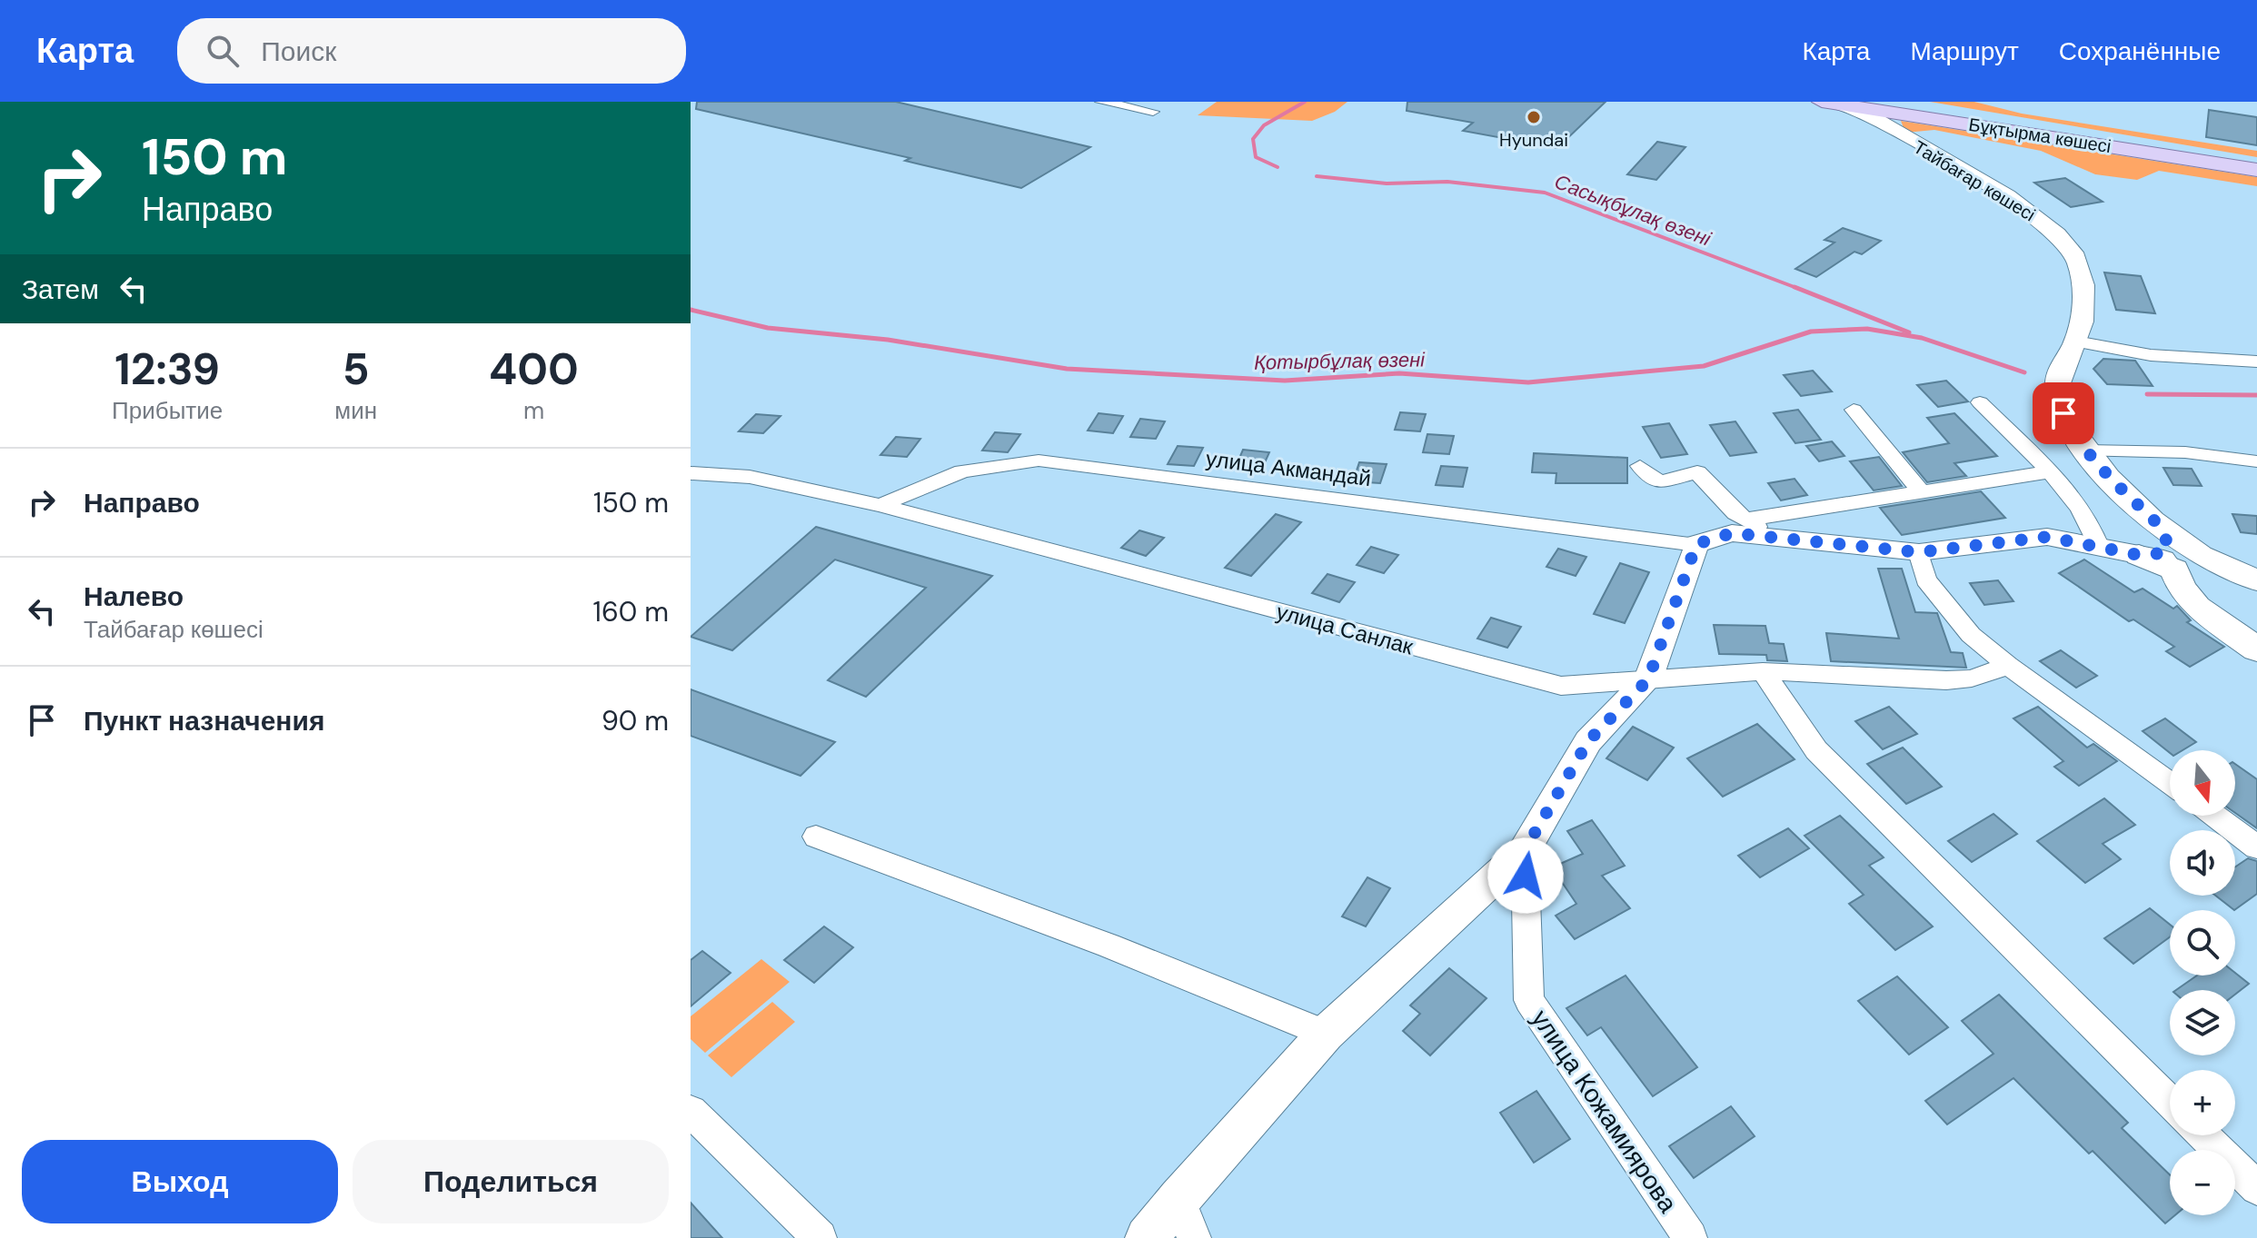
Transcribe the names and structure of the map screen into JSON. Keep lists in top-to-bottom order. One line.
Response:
{"streets":{"main road":["Бұқтырма көшесі","Тайбағар көшесі"],"street":["улица Акмандай","улица Санлак","улица Кожамиярова"]},"crossings":[["Бұқтырма көшесі","Тайбағар көшесі"],["улица Акмандай","улица Санлак"]],"water":["Сасықбұлақ өзені","Қотырбұлақ өзені"],"places":["Hyundai"],"north":"bottom","page":{"header":"Карта","search":"Поиск","nav":["Карта","Маршрут","Сохранённые"],"turn":["150 m","Направо"],"then":"Затем","eta":["12:39","Прибытие","5","мин","400","m"],"list":[{"name":"Направо","value":"150 m"},{"name":"Налево","note":"Тайбағар көшесі","value":"160 m"},{"name":"Пункт назначения","value":"90 m"}],"map_buttons":["+","−"],"buttons":["Выход","Поделиться"]}}
